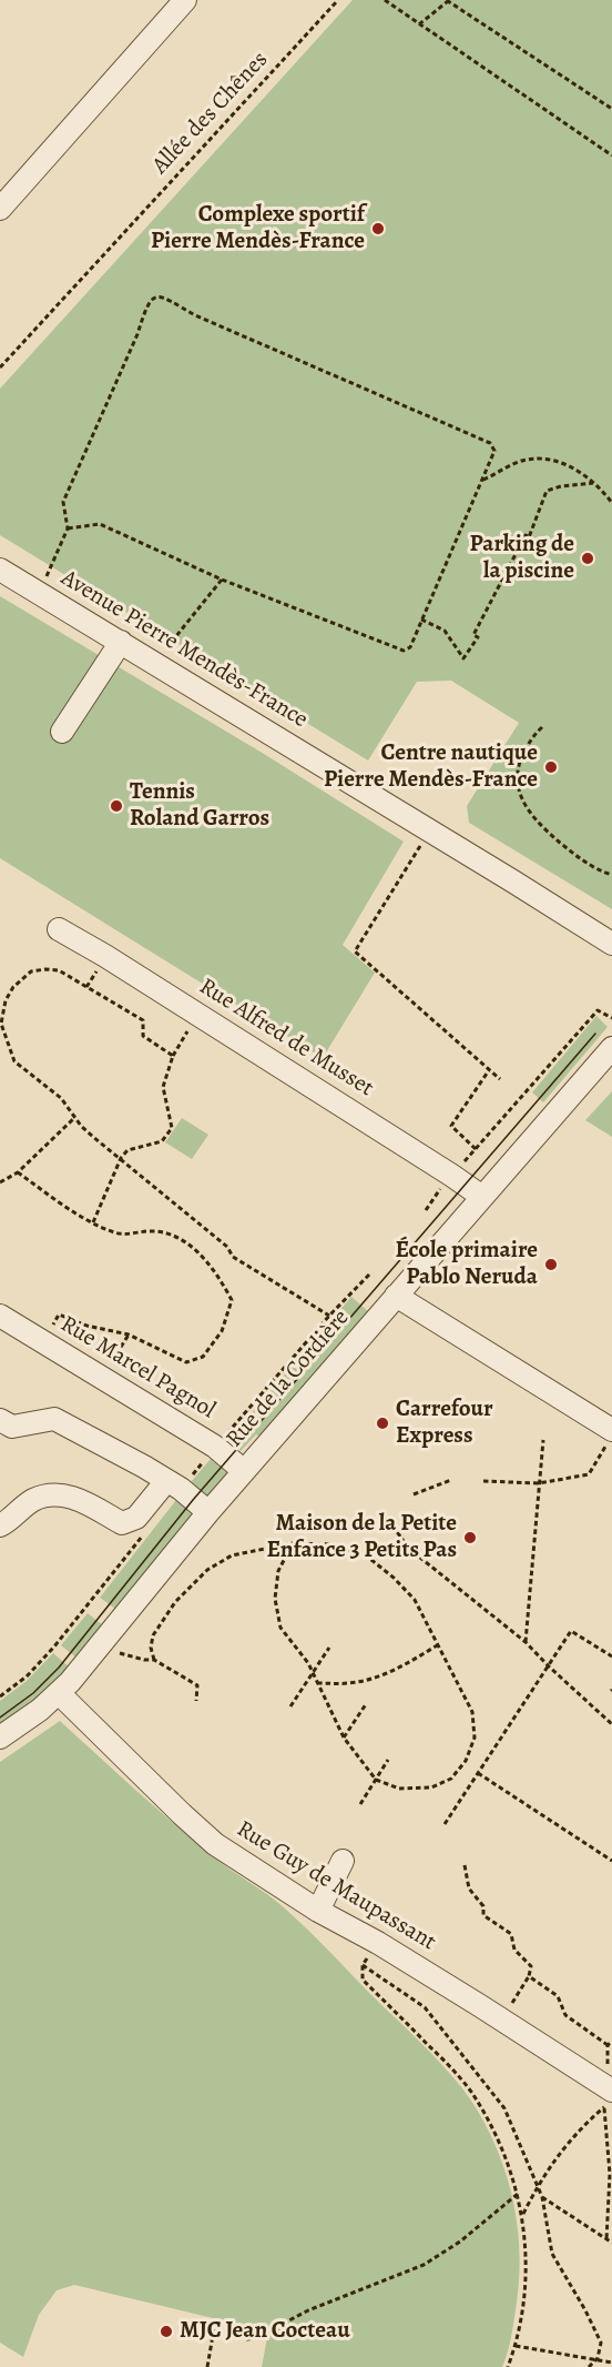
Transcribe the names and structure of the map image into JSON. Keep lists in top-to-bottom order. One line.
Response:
{"streets":{"street":["Avenue Pierre Mendès-France","Rue Alfred de Musset","Rue Marcel Pagnol","Rue de la Cordière","Rue Guy de Maupassant"],"path":["Allée des Chênes"]},"crossings":[["Rue Alfred de Musset","Rue de la Cordière"],["Rue Marcel Pagnol","Rue de la Cordière"],["Rue de la Cordière","Rue Guy de Maupassant"]],"places":["Complexe sportif Pierre Mendès-France","Parking de la piscine","Centre nautique Pierre Mendès-France","Tennis Roland Garros","École primaire Pablo Neruda","Carrefour Express","Maison de la Petite Enfance 3 Petits Pas","MJC Jean Cocteau"]}
